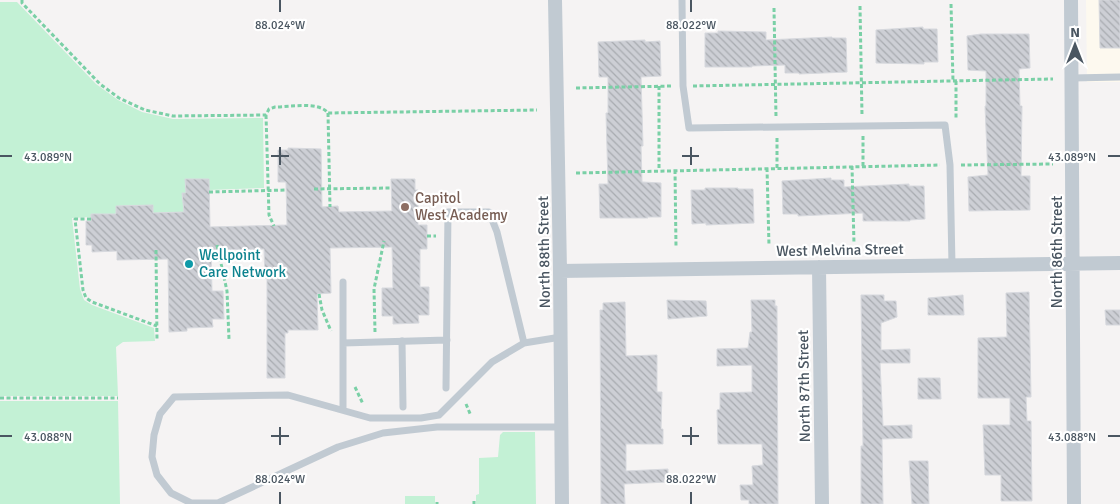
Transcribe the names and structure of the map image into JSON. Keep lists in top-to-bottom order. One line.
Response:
{"streets":{"street":["West Melvina Street","North 88th Street","North 86th Street","North 87th Street"]},"crossings":[["West Melvina Street","North 88th Street"],["West Melvina Street","North 86th Street"],["West Melvina Street","North 87th Street"]],"places":["Capitol West Academy","Wellpoint Care Network"],"north":"top","coordinates":["88.024°W","88.022°W","43.089°N","43.088°N"]}
